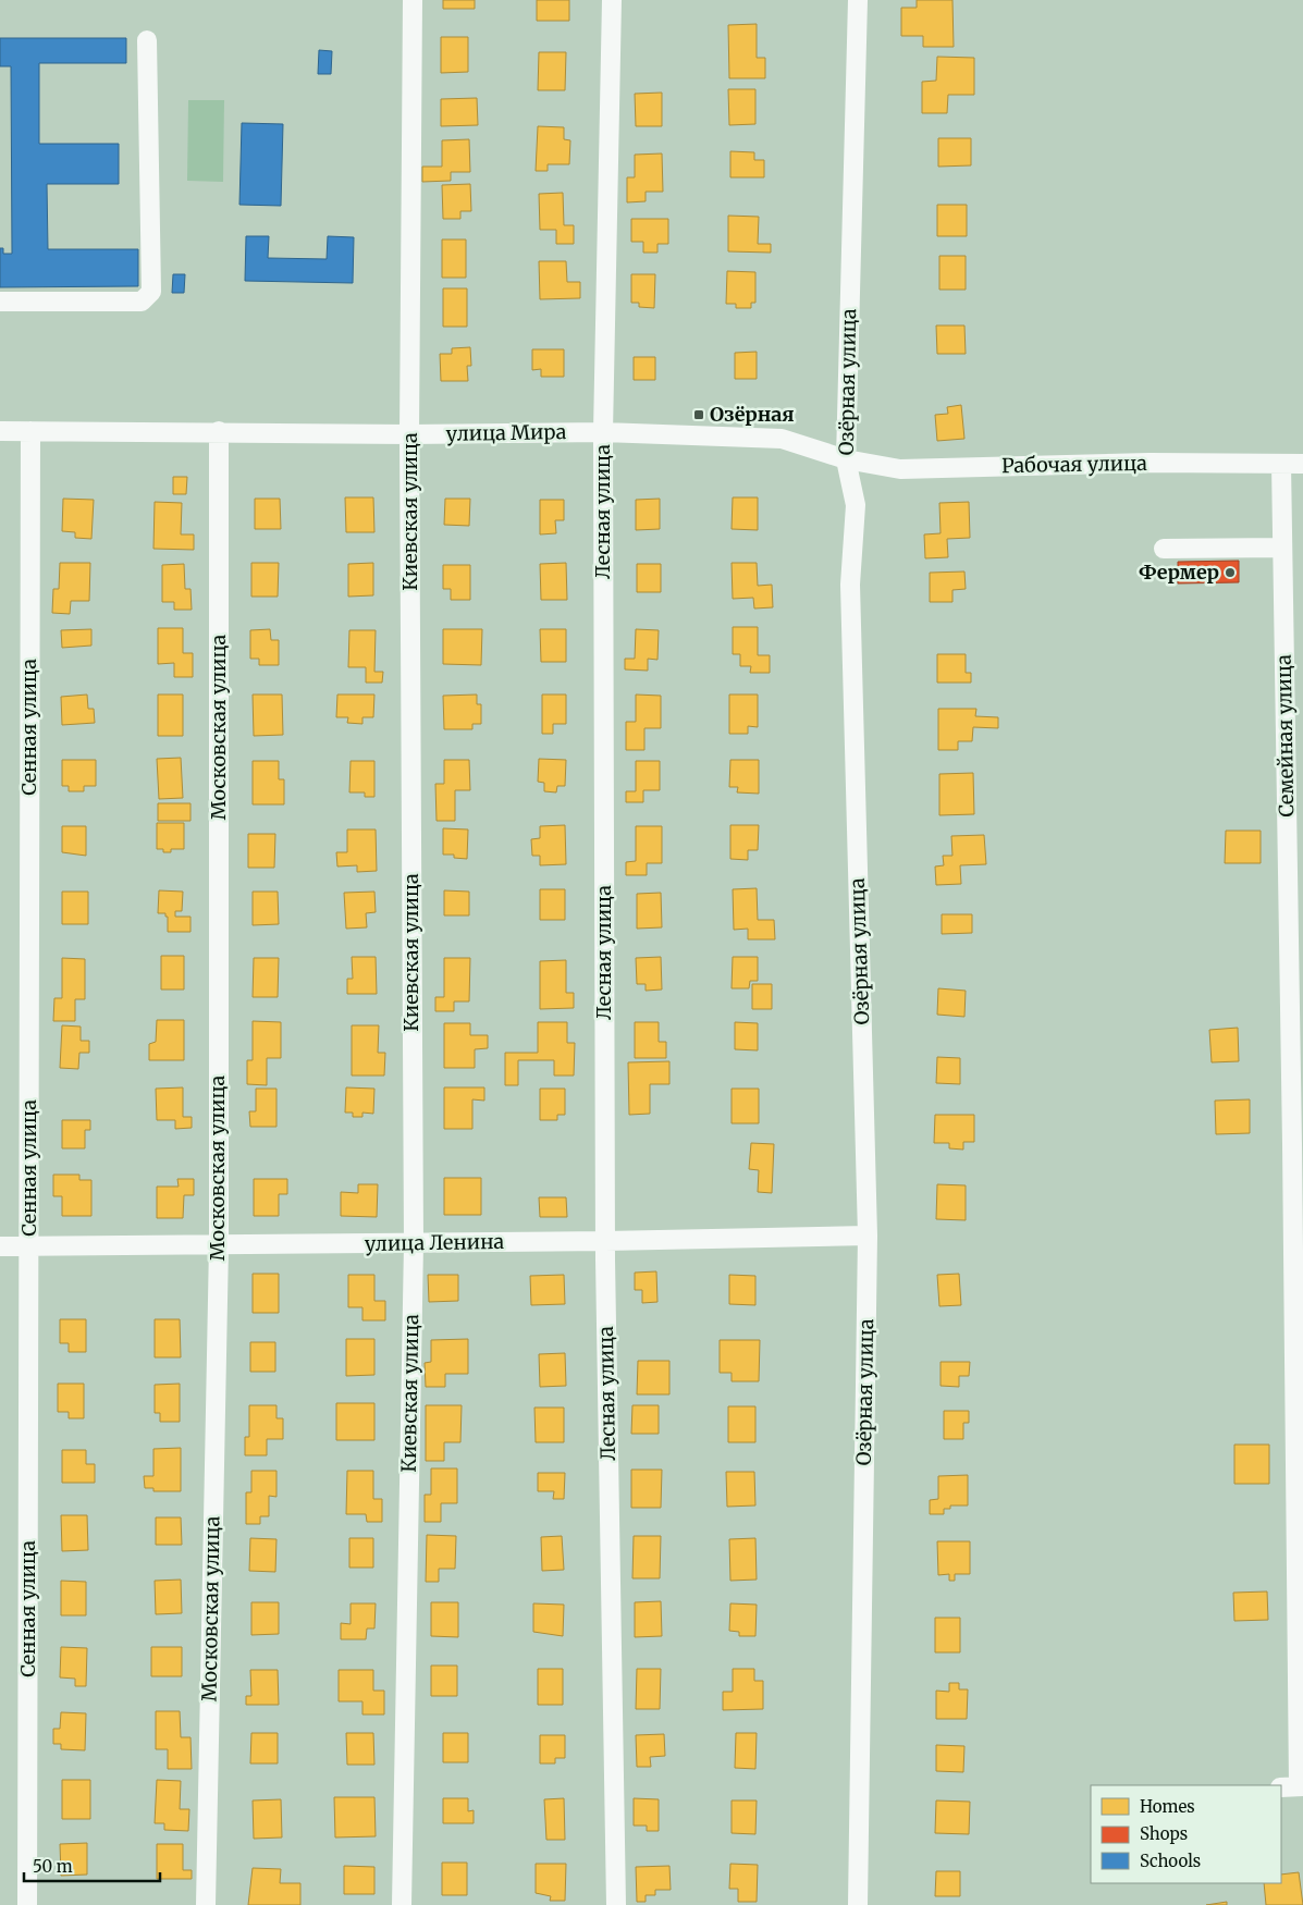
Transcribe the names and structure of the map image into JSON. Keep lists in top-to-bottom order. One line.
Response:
{"streets":{"street":["Озёрная улица","улица Мира","Рабочая улица","Киевская улица","Лесная улица","Сенная улица","Московская улица","Семейная улица","улица Ленина"]},"crossings":[["Озёрная улица","улица Мира"],["Озёрная улица","Рабочая улица"],["Озёрная улица","улица Ленина"],["улица Мира","Рабочая улица"],["улица Мира","Киевская улица"],["улица Мира","Лесная улица"],["улица Мира","Сенная улица"],["улица Мира","Московская улица"],["Рабочая улица","Семейная улица"],["Киевская улица","улица Ленина"],["Лесная улица","улица Ленина"],["Сенная улица","улица Ленина"],["Московская улица","улица Ленина"]],"places":{"transit":["Озёрная"],"other":["Фермер"]},"legend":["Homes","Shops","Schools"],"scale_bar":"50 m"}
